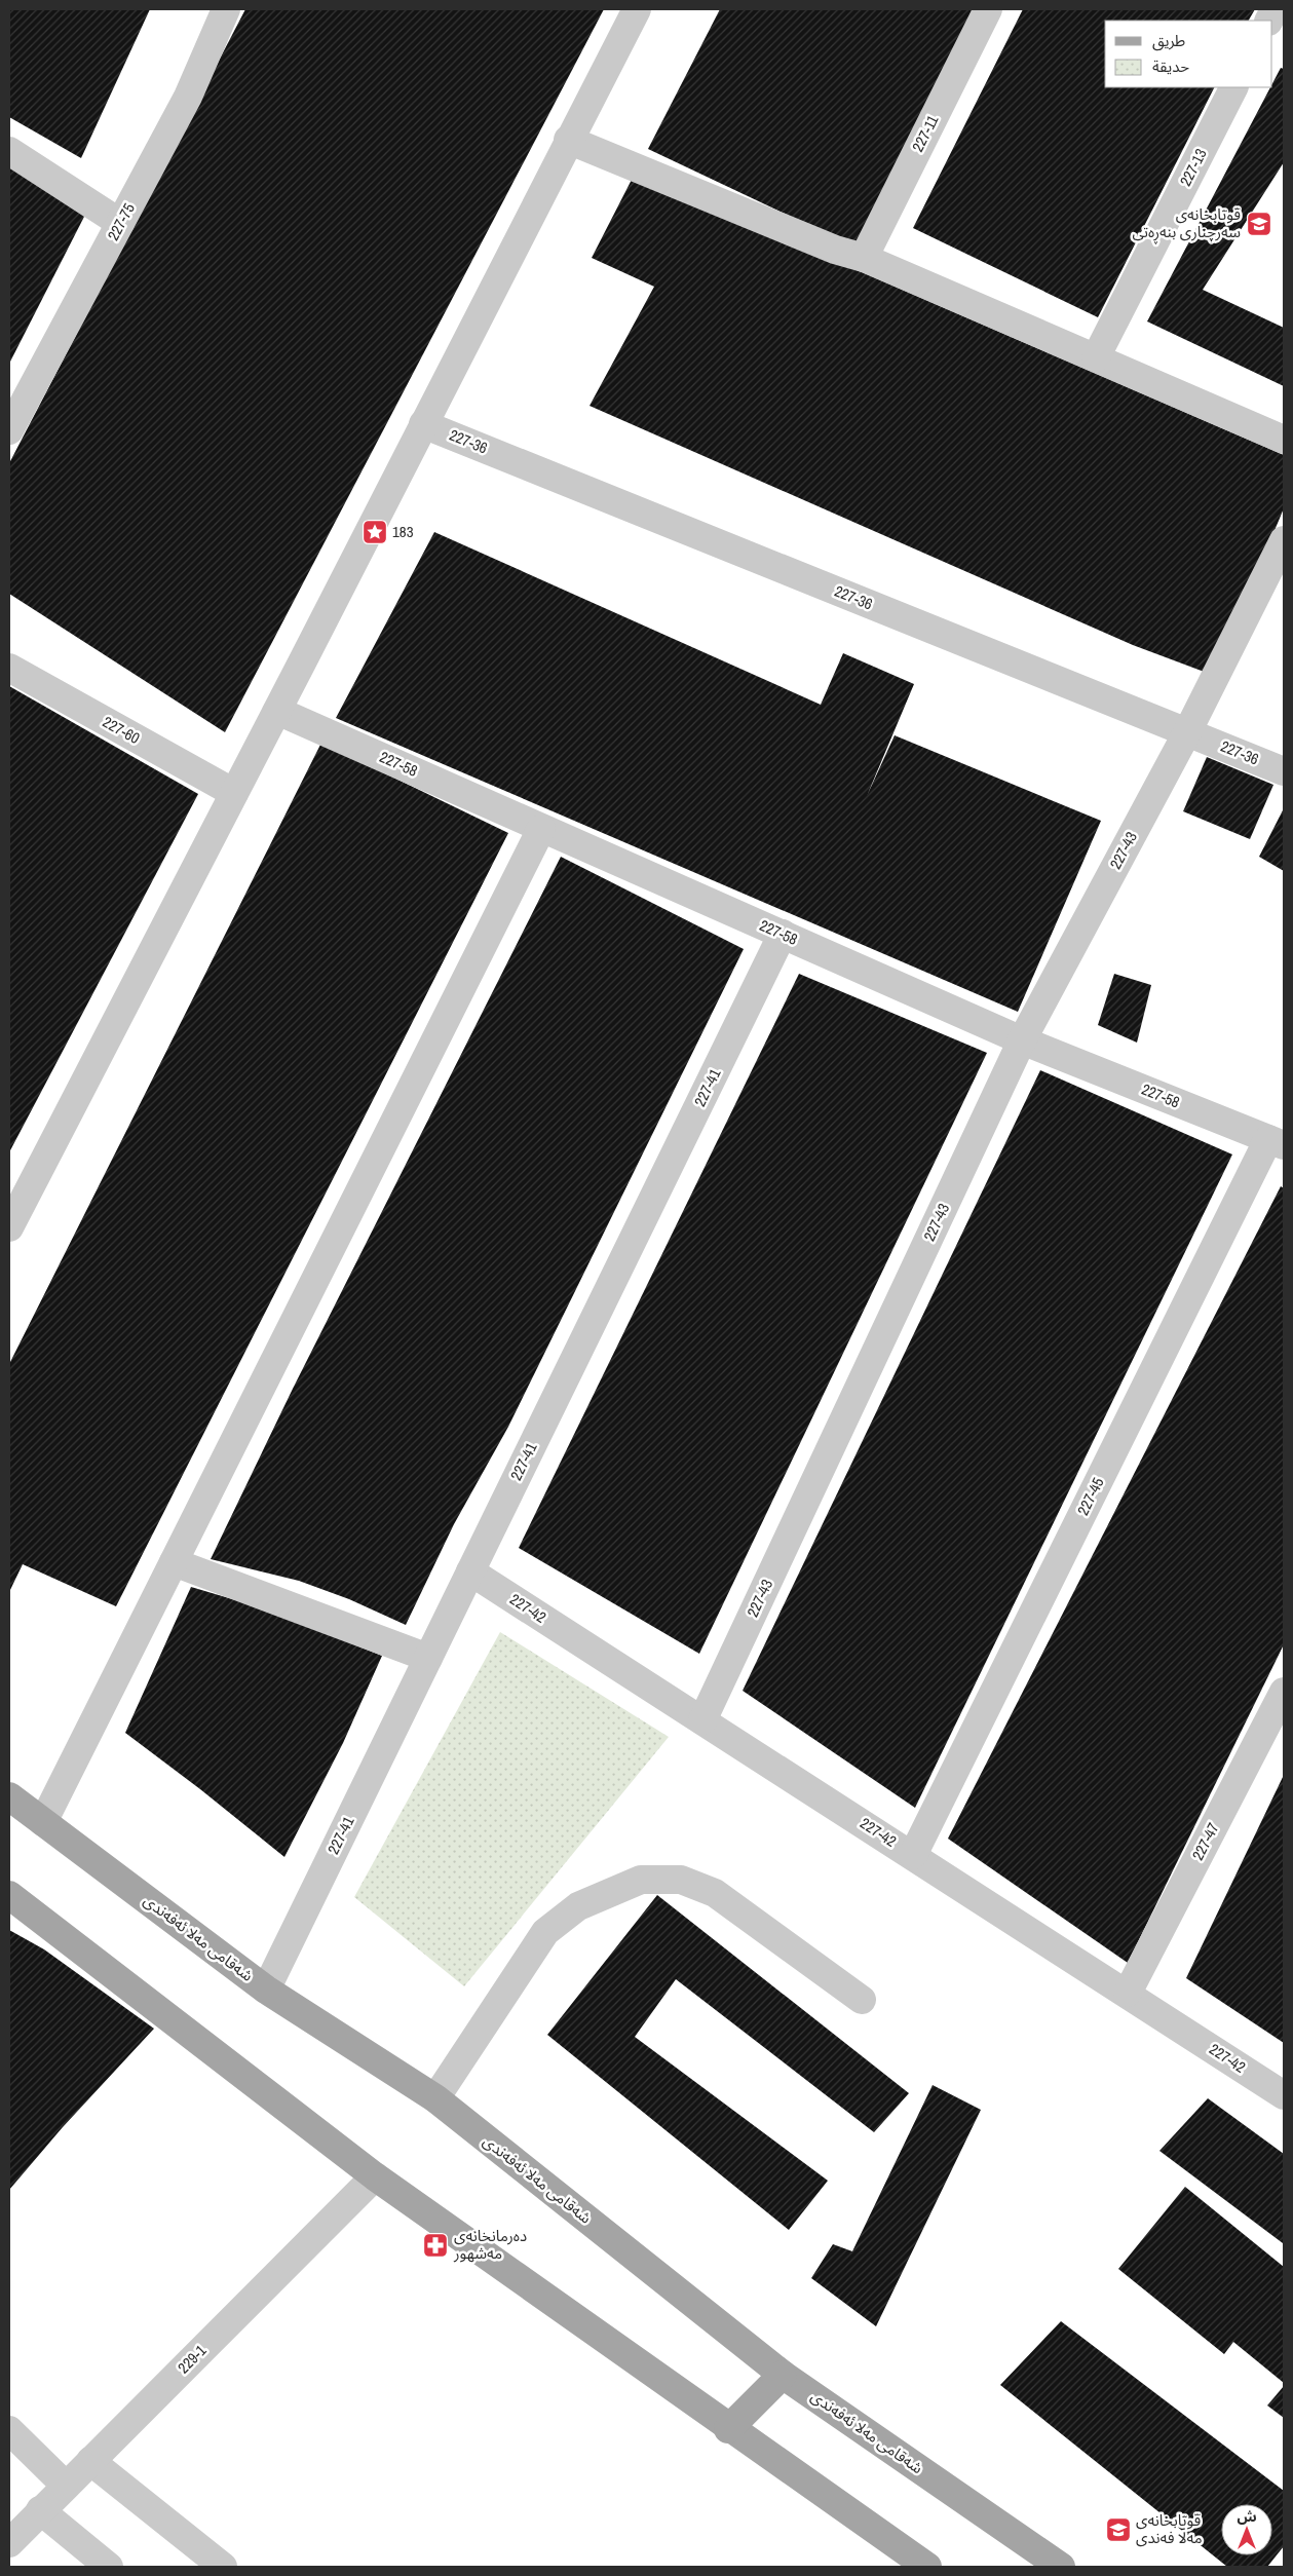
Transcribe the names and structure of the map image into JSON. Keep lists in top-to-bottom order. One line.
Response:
{"streets":{"main road":["شەقامی مەلا ئەفەندی"],"street":["227-11","227-13","227-75","227-36","227-60","227-58","227-43","227-41","227-45","227-42","227-47","229-1"]},"crossings":[["227-36","227-43"],["227-58","227-43"],["227-58","227-41"],["227-58","227-45"],["227-43","227-42"],["227-41","227-42"],["227-41","شەقامی مەلا ئەفەندی"],["227-45","227-42"],["227-42","227-47"]],"places":{"school or university":["قوتابخانەی سەرچناری بنەڕەتی","قوتابخانەی مەلا فەندی"],"place":["183"],"pharmacy":["دەرمانخانەی مەشهور"]},"legend":["طريق","حديقة"],"north":"top"}
